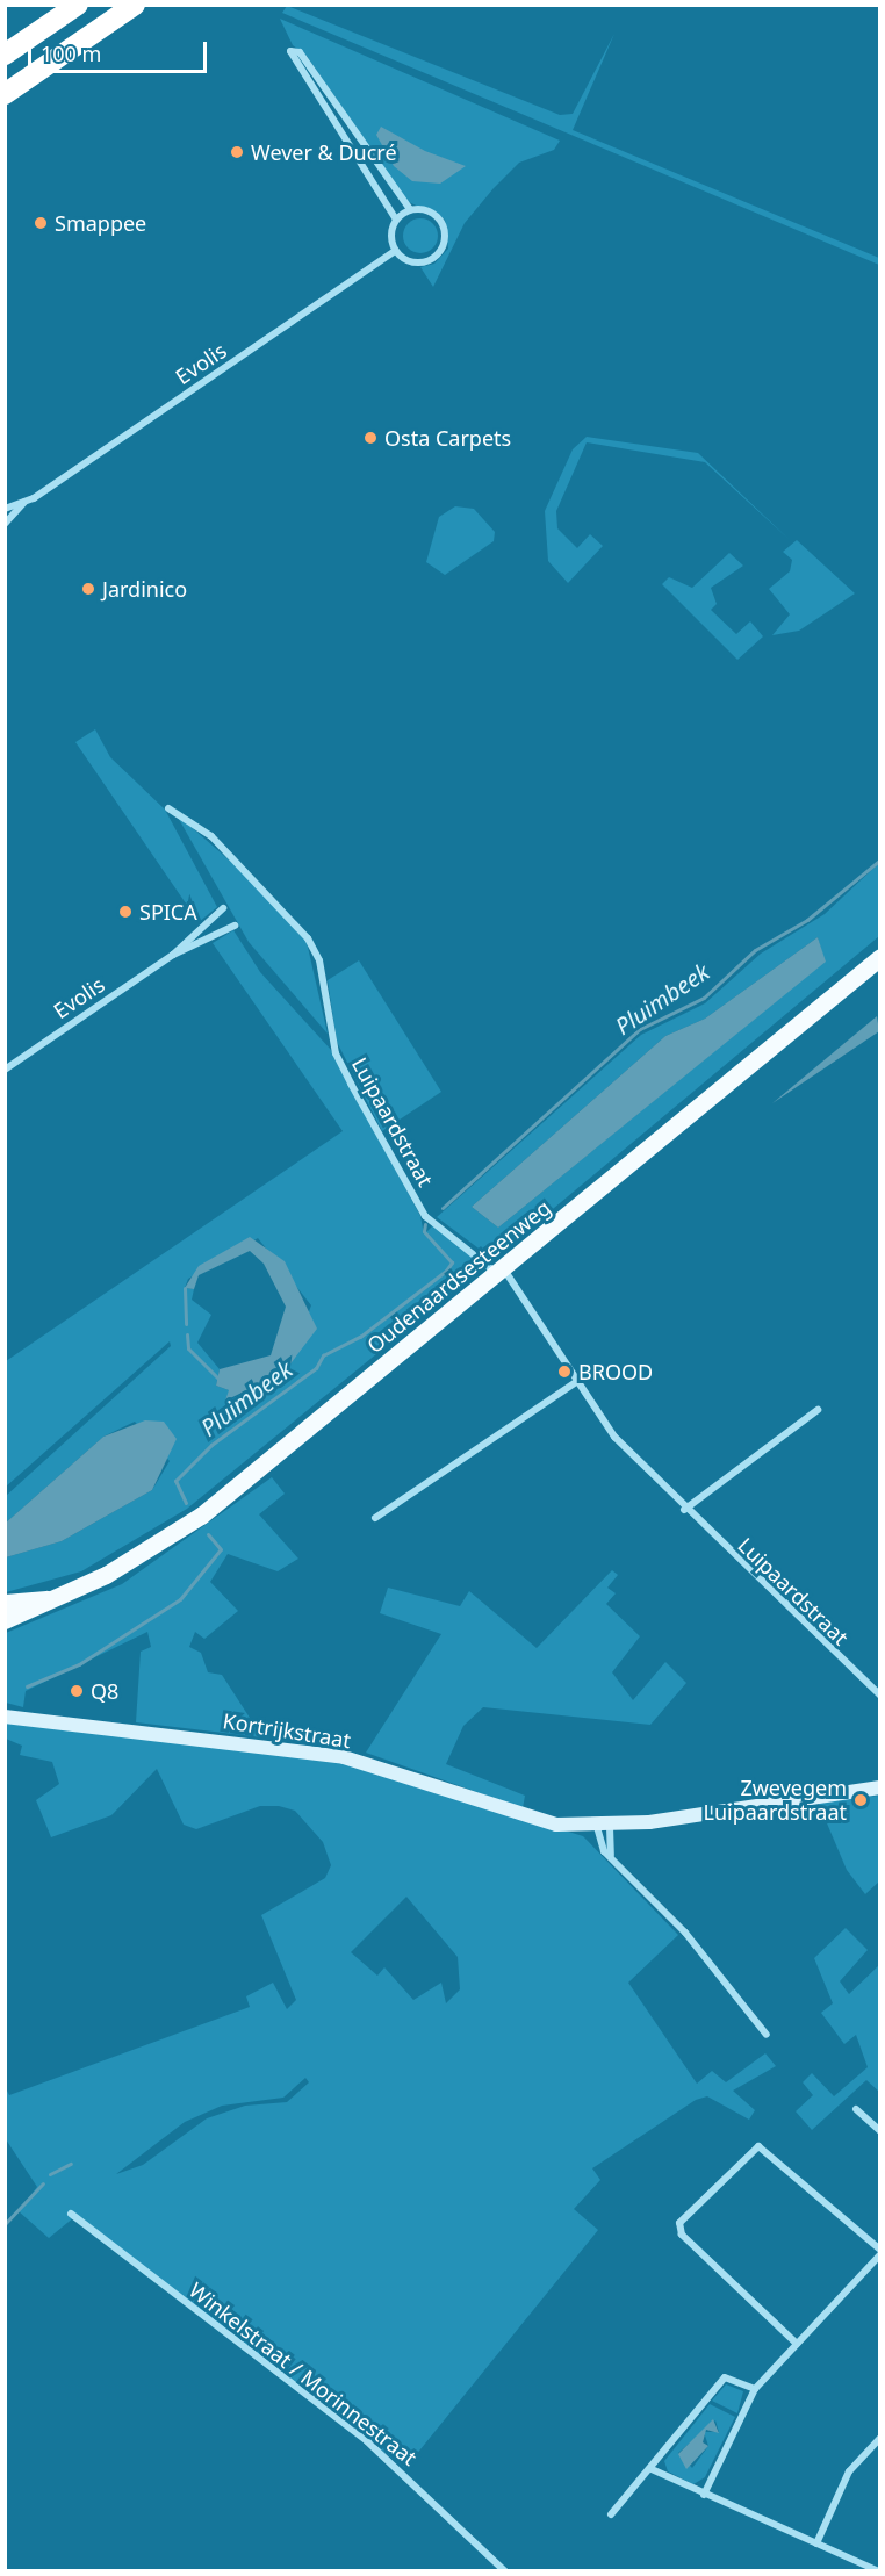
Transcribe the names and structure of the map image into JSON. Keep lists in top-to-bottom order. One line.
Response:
{"streets":{"main road":["Oudenaardsesteenweg","Kortrijkstraat"],"street":["Evolis","Luipaardstraat","Winkelstraat / Morinnestraat"]},"crossings":[["Luipaardstraat","Oudenaardsesteenweg"]],"water":["Pluimbeek"],"places":["Wever & Ducré","Smappee","Osta Carpets","Jardinico","SPICA","BROOD","Q8","Zwevegem Luipaardstraat"],"scale_bar":"100 m"}
